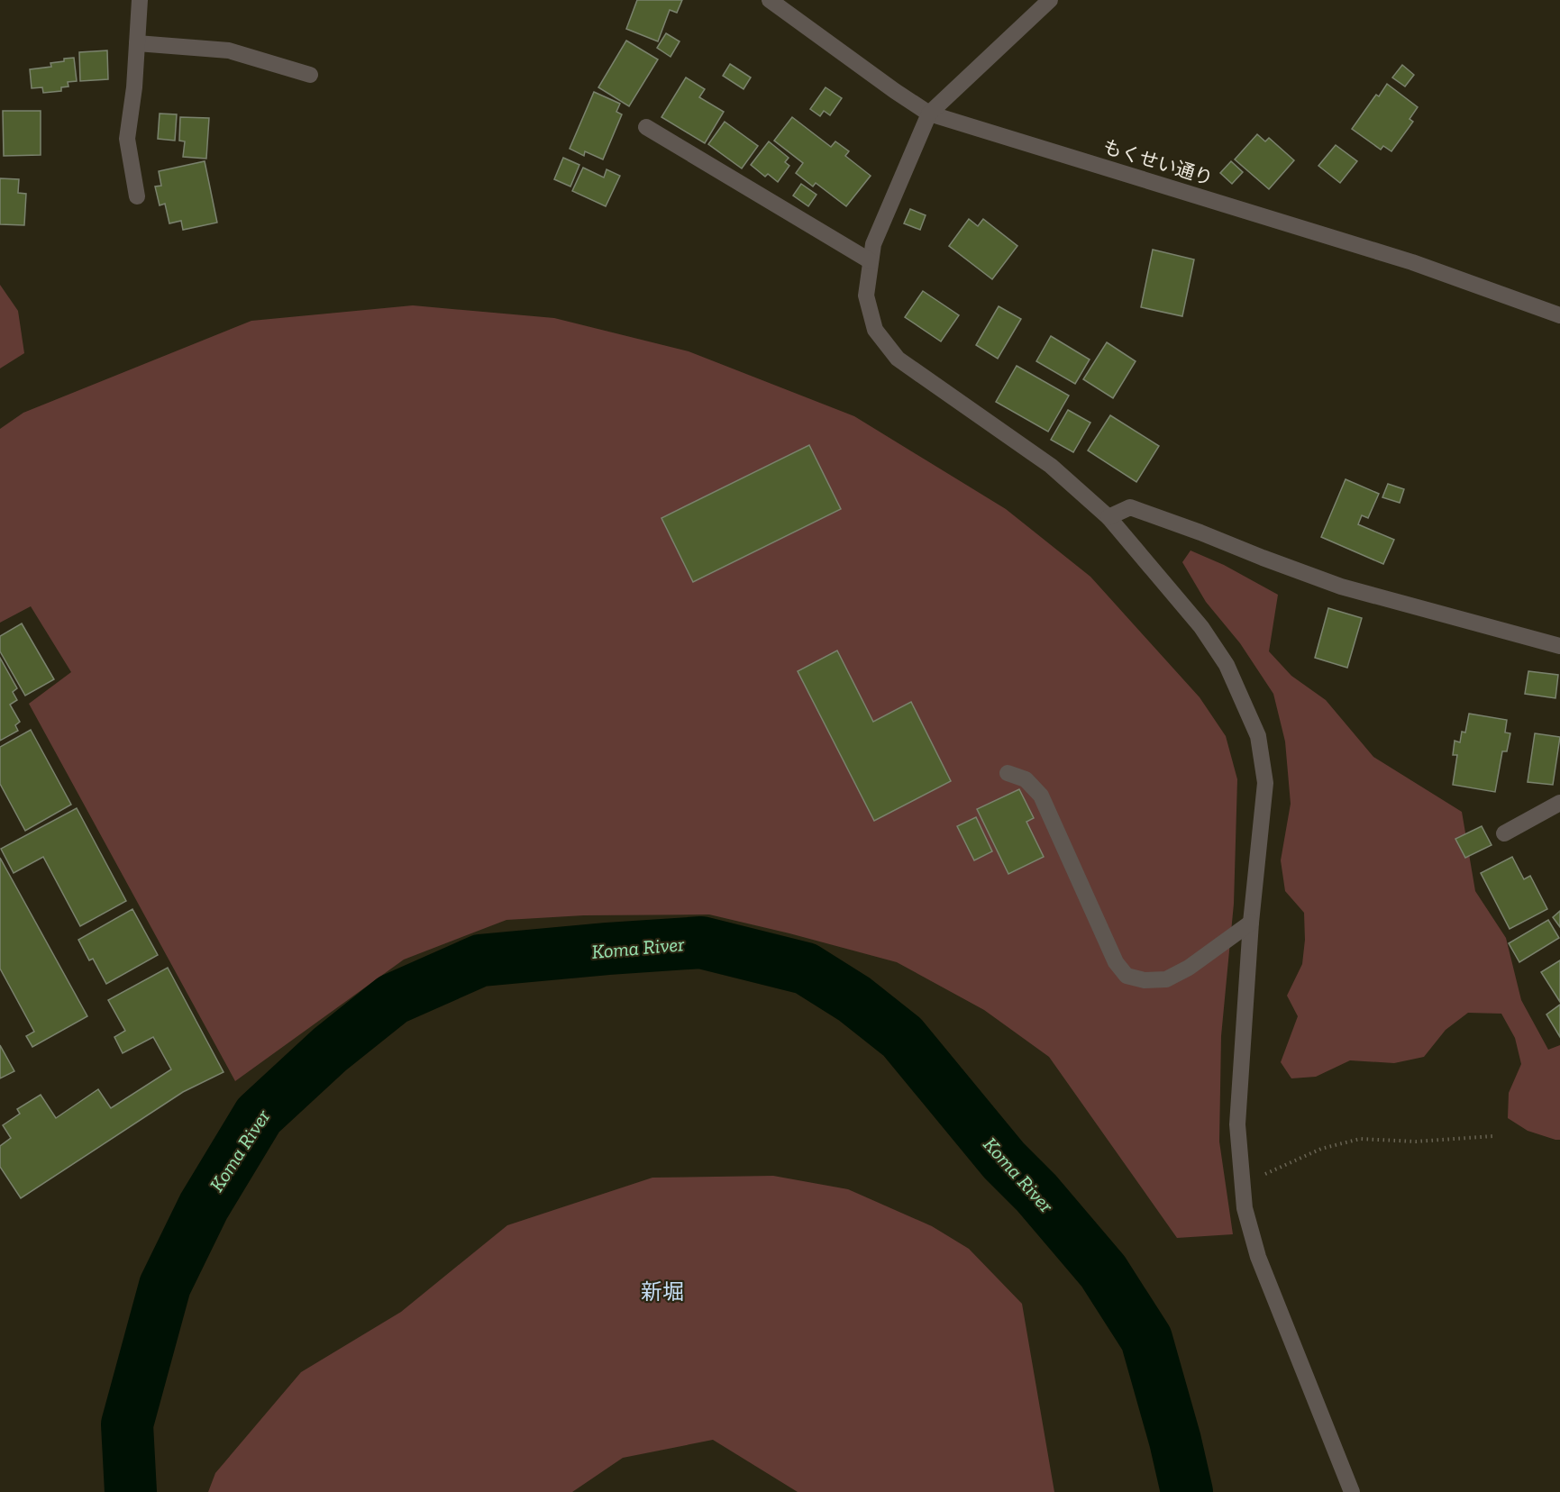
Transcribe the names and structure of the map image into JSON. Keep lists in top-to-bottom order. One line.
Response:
{"streets":{"street":["もくせい通り"]},"districts":["新堀"],"water":["Koma River"]}
